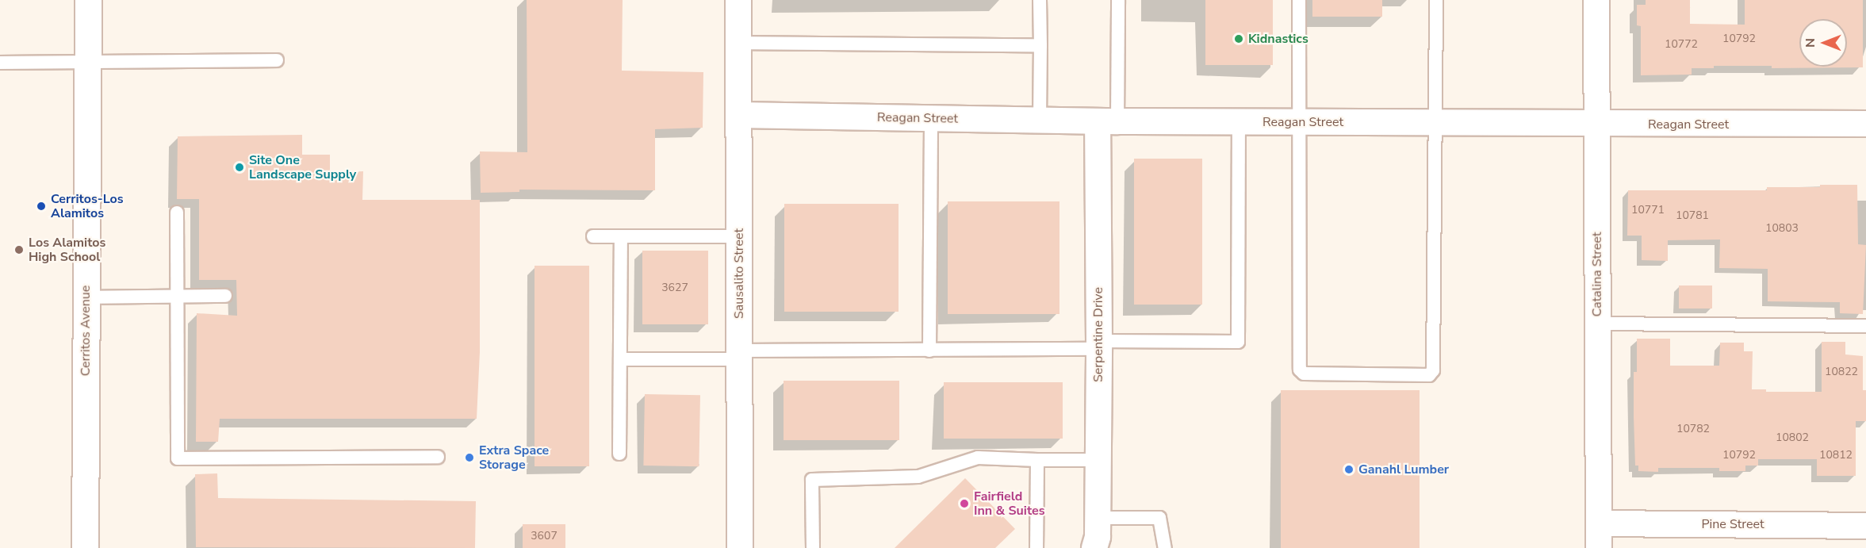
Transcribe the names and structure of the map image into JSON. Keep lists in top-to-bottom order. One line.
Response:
{"streets":{"main road":["Cerritos Avenue"],"street":["Reagan Street","Sausalito Street","Catalina Street","Serpentine Drive","Pine Street"]},"crossings":[["Reagan Street","Sausalito Street"],["Reagan Street","Catalina Street"],["Reagan Street","Serpentine Drive"],["Catalina Street","Pine Street"]],"places":["Kidnastics","Site One Landscape Supply","Cerritos-Los Alamitos","Los Alamitos High School","Extra Space Storage","Ganahl Lumber","Fairfield Inn & Suites"],"house_numbers":["10792","10772","10771","10781","10803","3627","10822","10782","10802","10792","10812","3607"],"north":"left"}
